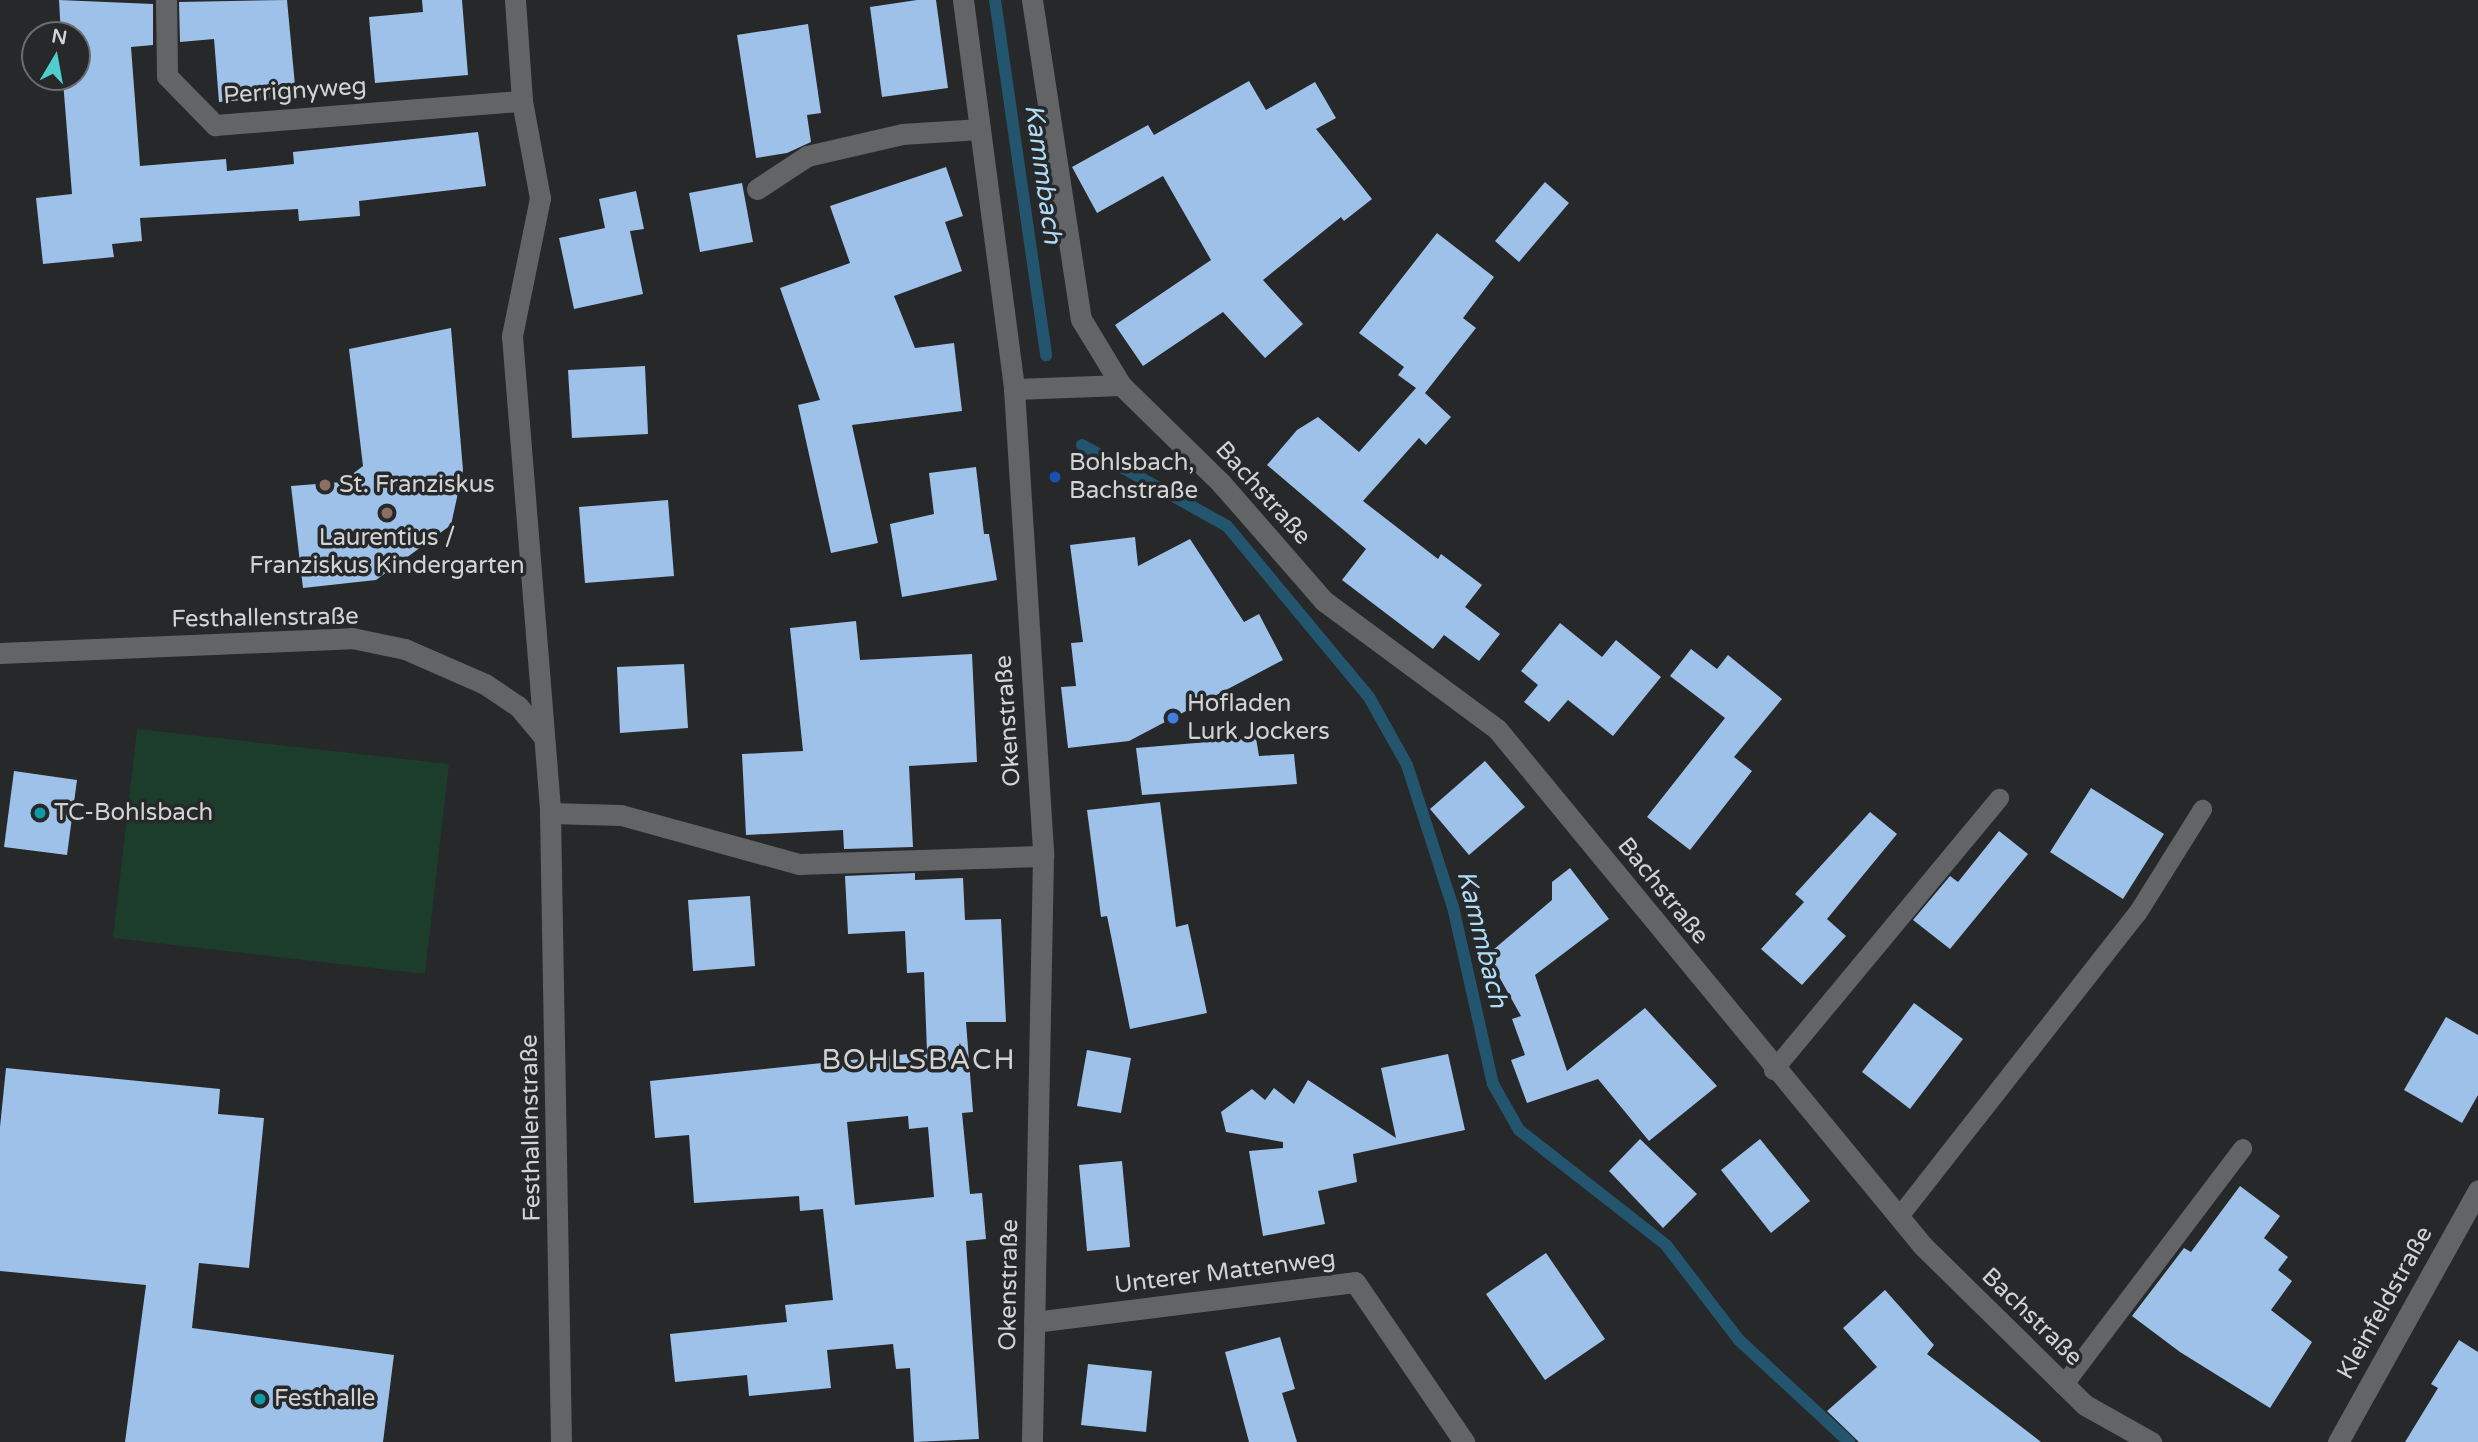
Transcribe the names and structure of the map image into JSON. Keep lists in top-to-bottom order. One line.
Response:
{"streets":{"street":["Perrignyweg","Bachstraße","Festhallenstraße","Okenstraße","Unterer Mattenweg","Kleinfeldstraße"]},"crossings":[["Perrignyweg","Festhallenstraße"],["Okenstraße","Unterer Mattenweg"]],"districts":["BOHLSBACH"],"water":["Kammbach"],"places":["Bohlsbach, Bachstraße","St. Franziskus","Laurentius / Franziskus Kindergarten","Hofladen Lurk Jockers","TC-Bohlsbach","Festhalle"],"north":"top"}
